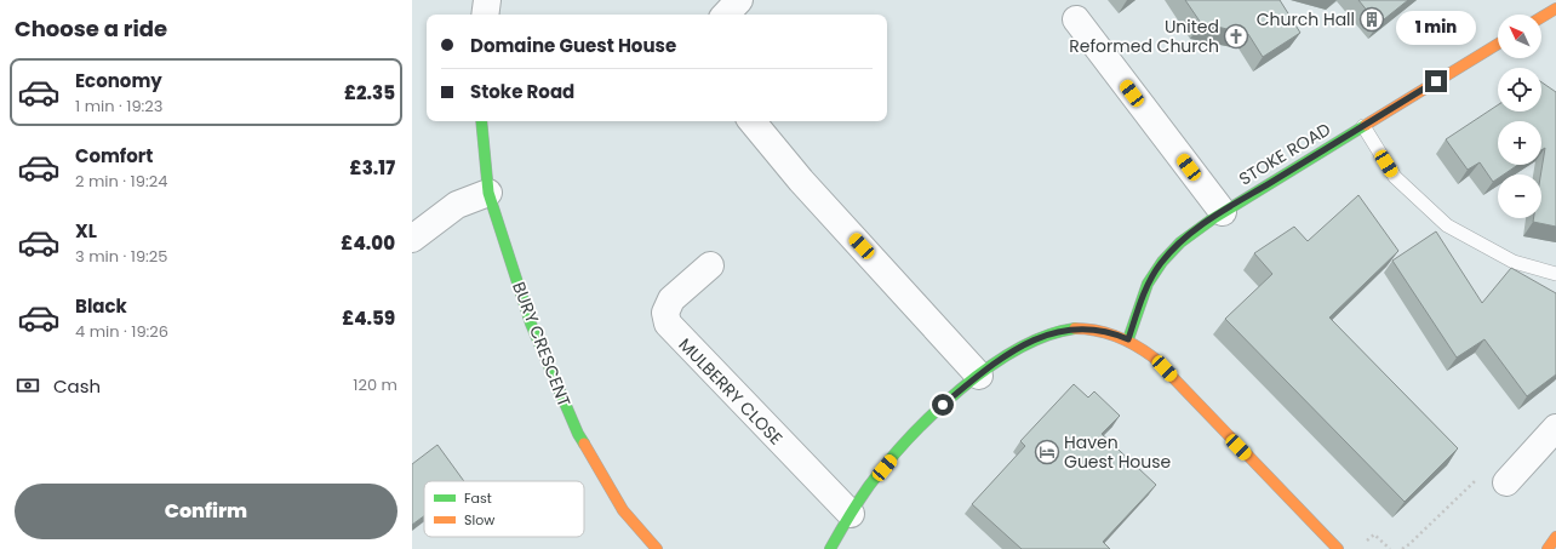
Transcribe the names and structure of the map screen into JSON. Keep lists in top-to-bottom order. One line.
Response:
{"streets":{"street":["STOKE ROAD","BURY CRESCENT","MULBERRY CLOSE"]},"places":{"building":["Church Hall"],"church":["United Reformed Church"],"hotel":["Haven Guest House"]},"legend":["Fast","Slow"],"north":"top left","page":{"heading":"Choose a ride","bubble":"1 min","map_buttons":["+","−"],"banner":["Domaine Guest House","Stoke Road"],"list":[{"name":"Economy","note":"1 min · 19:23","value":"£2.35"},{"name":"Comfort","note":"2 min · 19:24","value":"£3.17"},{"name":"XL","note":"3 min · 19:25","value":"£4.00"},{"name":"Black","note":"4 min · 19:26","value":"£4.59"}],"pay":["Cash","120 m"],"buttons":"Confirm"}}
